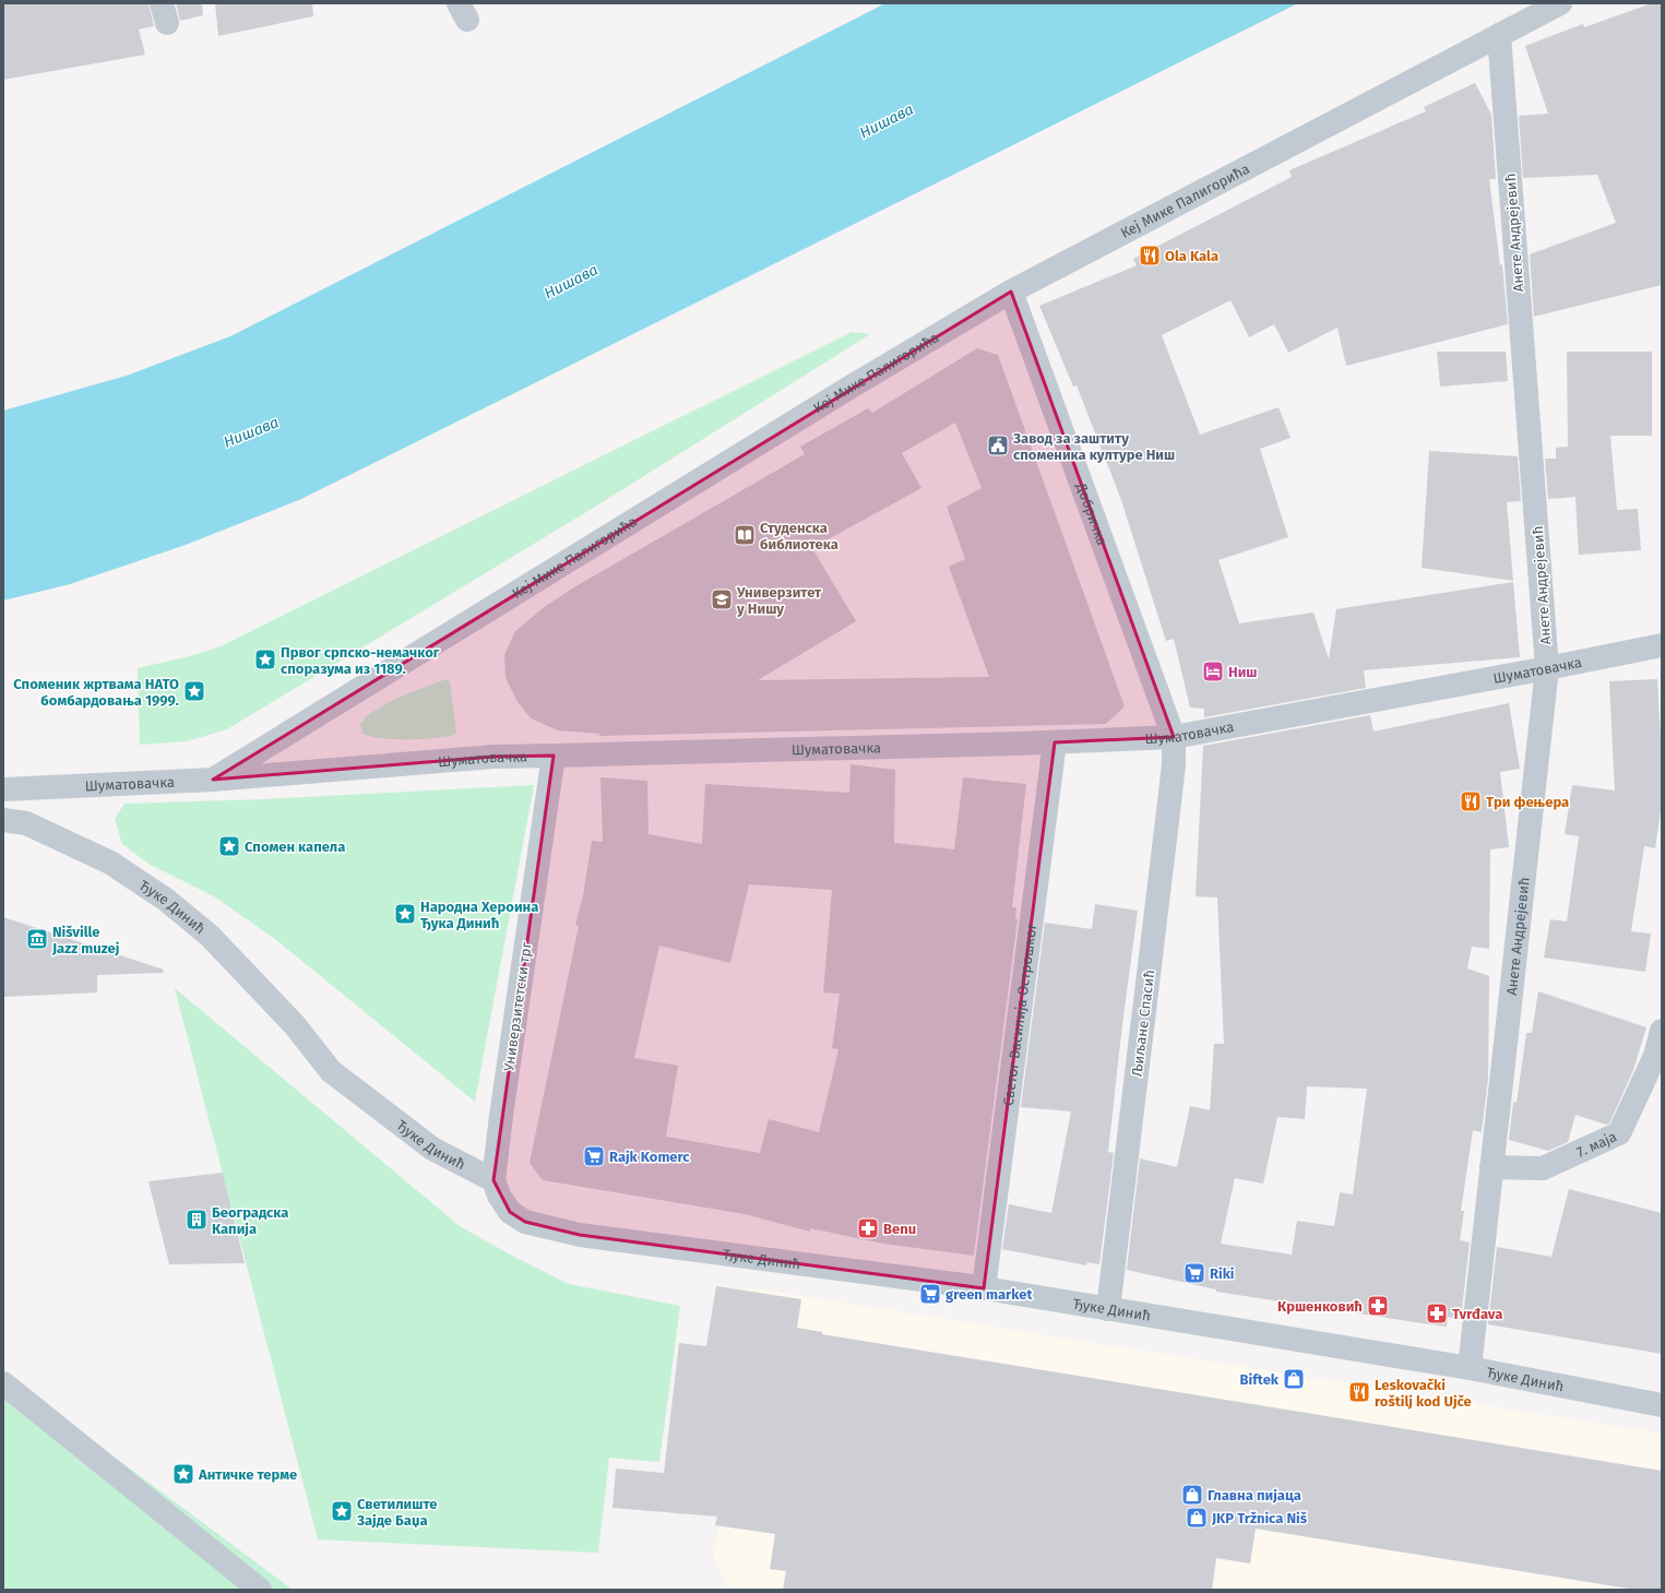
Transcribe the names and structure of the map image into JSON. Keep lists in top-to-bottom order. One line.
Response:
{"streets":{"street":["Кеј Мике Палигорића","Анете Андрејевић","Добричка","Шуматовачка","Ђуке Динић","Универзитетски трг","Светог Василија Острошког","Љиљане Спасић","7. маја"]},"crossings":[["Кеј Мике Палигорића","Анете Андрејевић"],["Кеј Мике Палигорића","Добричка"],["Кеј Мике Палигорића","Шуматовачка"],["Анете Андрејевић","Шуматовачка"],["Анете Андрејевић","Ђуке Динић"],["Анете Андрејевић","7. маја"],["Добричка","Шуматовачка"],["Добричка","Љиљане Спасић"],["Шуматовачка","Универзитетски трг"],["Шуматовачка","Светог Василија Острошког"],["Шуматовачка","Љиљане Спасић"],["Ђуке Динић","Универзитетски трг"],["Ђуке Динић","Светог Василија Острошког"],["Ђуке Динић","Љиљане Спасић"]],"water":["Нишава"],"places":{"restaurant":["Ola Kala","Три фењера","Leskovački roštilj kod Ujče"],"public building":["Завод за заштиту споменика културе Ниш"],"library":["Студенска библиотека"],"school or university":["Универзитет у Нишу"],"place":["Првог српско-немачког споразума из 1189.","Споменик жртвама НАТО бомбардовања 1999.","Спомен капела","Народна Хероина Ђука Динић","Античке терме","Светилиште Зајде Баџа"],"hotel":["Ниш"],"museum":["Nišville Jazz muzej"],"supermarket":["Rajk Komerc","Riki","green market"],"building":["Београдска Капија"],"pharmacy":["Benu","Кршенковић","Tvrđava"],"shop":["Biftek","Главна пијаца","JKP Tržnica Niš"]}}
